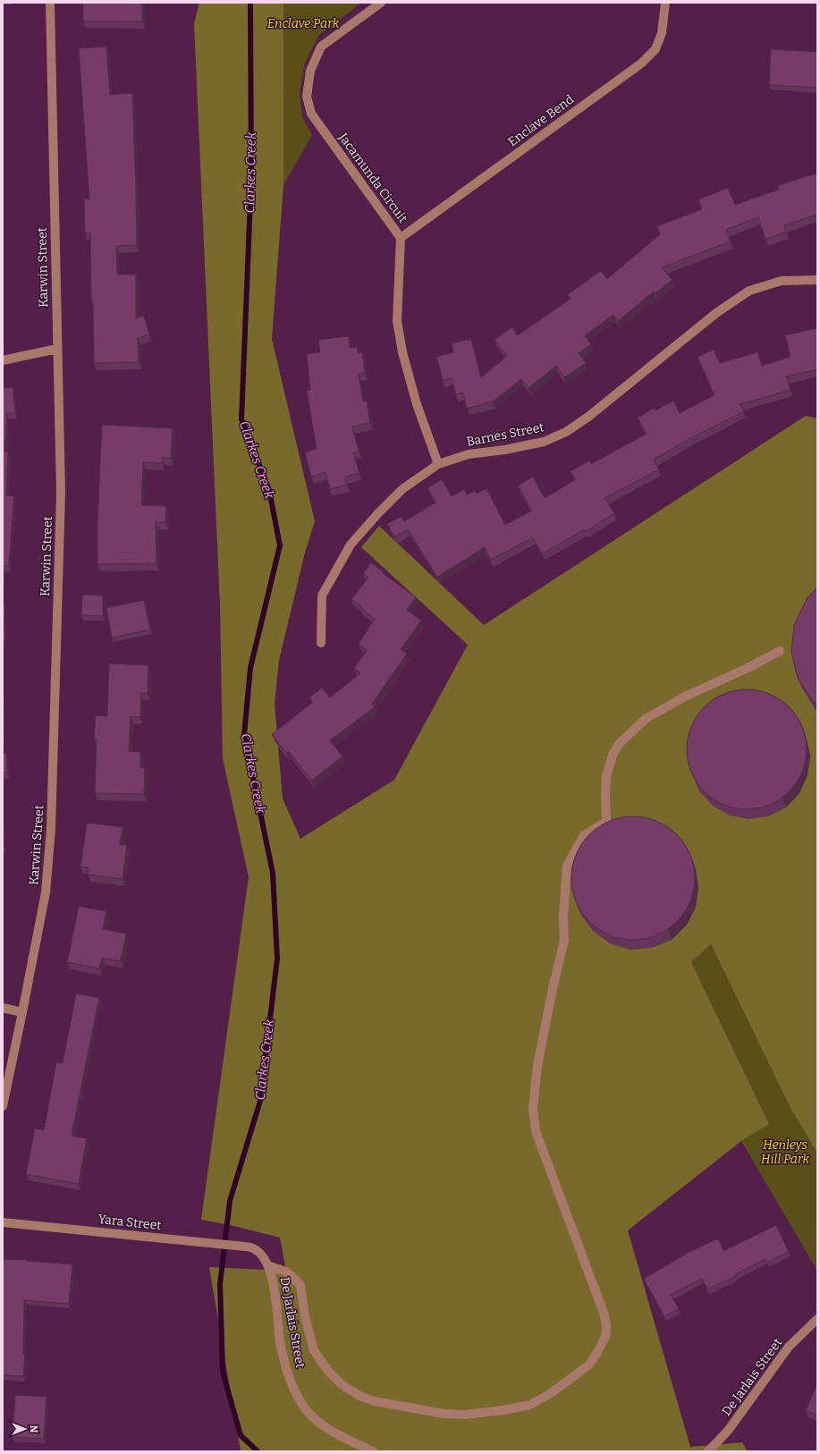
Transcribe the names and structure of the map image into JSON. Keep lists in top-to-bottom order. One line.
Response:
{"streets":{"street":["Enclave Bend","Jacamunda Circuit","Karwin Street","Barnes Street","Yara Street","De Jarlais Street"]},"crossings":[["Enclave Bend","Jacamunda Circuit"],["Jacamunda Circuit","Barnes Street"],["Yara Street","De Jarlais Street"]],"water":["Clarkes Creek"],"parks":["Enclave Park","Henleys Hill Park"],"north":"right"}
